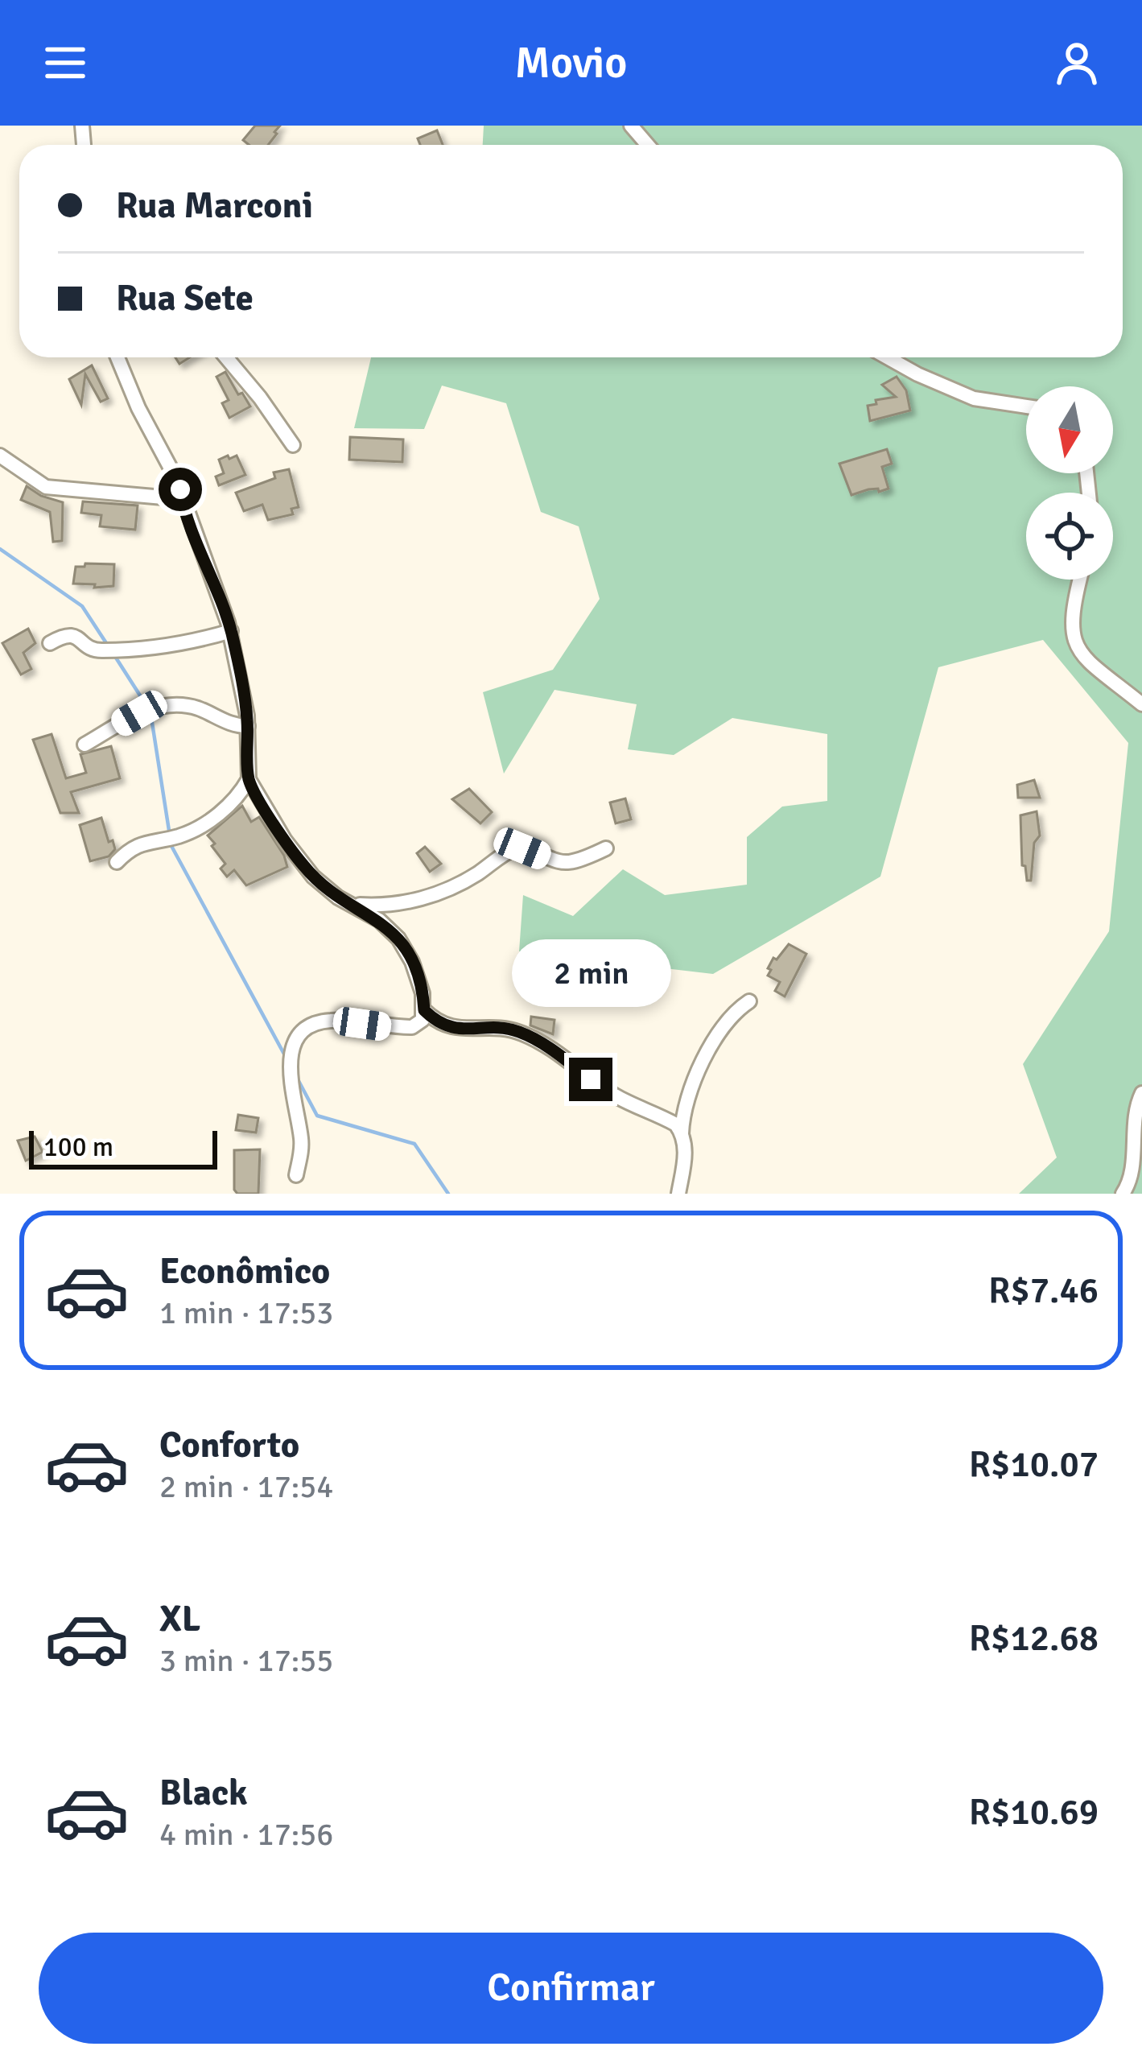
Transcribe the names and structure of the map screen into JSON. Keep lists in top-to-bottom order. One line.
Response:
{"scale_bar":"100 m","north":"bottom","page":{"header":"Movio","banner":["Rua Marconi","Rua Sete"],"bubble":"2 min","scale":"100 m","list":[{"name":"Econômico","note":"1 min · 17:53","value":"R$7.46"},{"name":"Conforto","note":"2 min · 17:54","value":"R$10.07"},{"name":"XL","note":"3 min · 17:55","value":"R$12.68"},{"name":"Black","note":"4 min · 17:56","value":"R$10.69"}],"buttons":"Confirmar"}}
